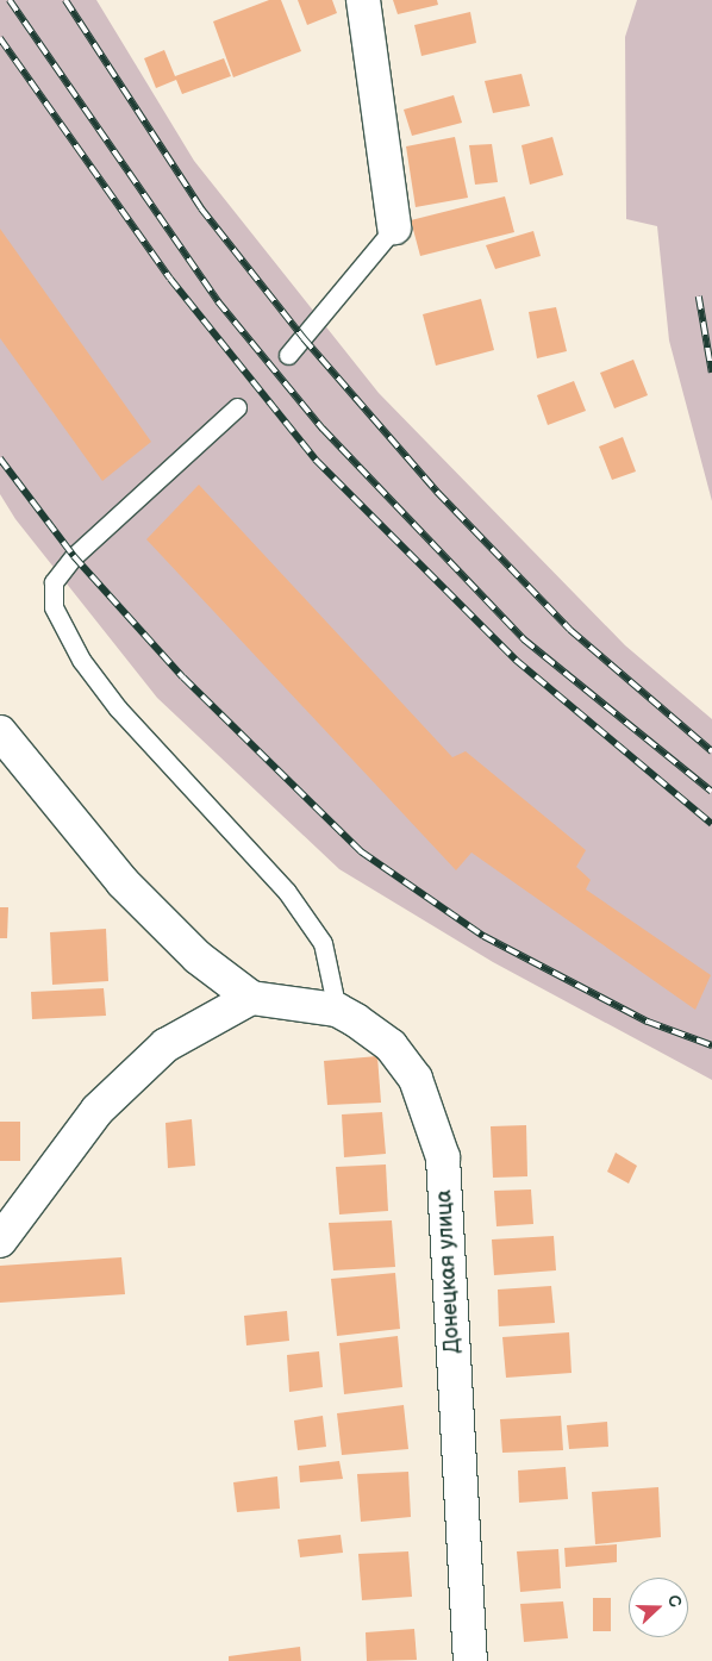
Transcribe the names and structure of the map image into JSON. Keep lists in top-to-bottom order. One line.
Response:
{"streets":{"street":["Донецкая улица"]},"north":"right"}
